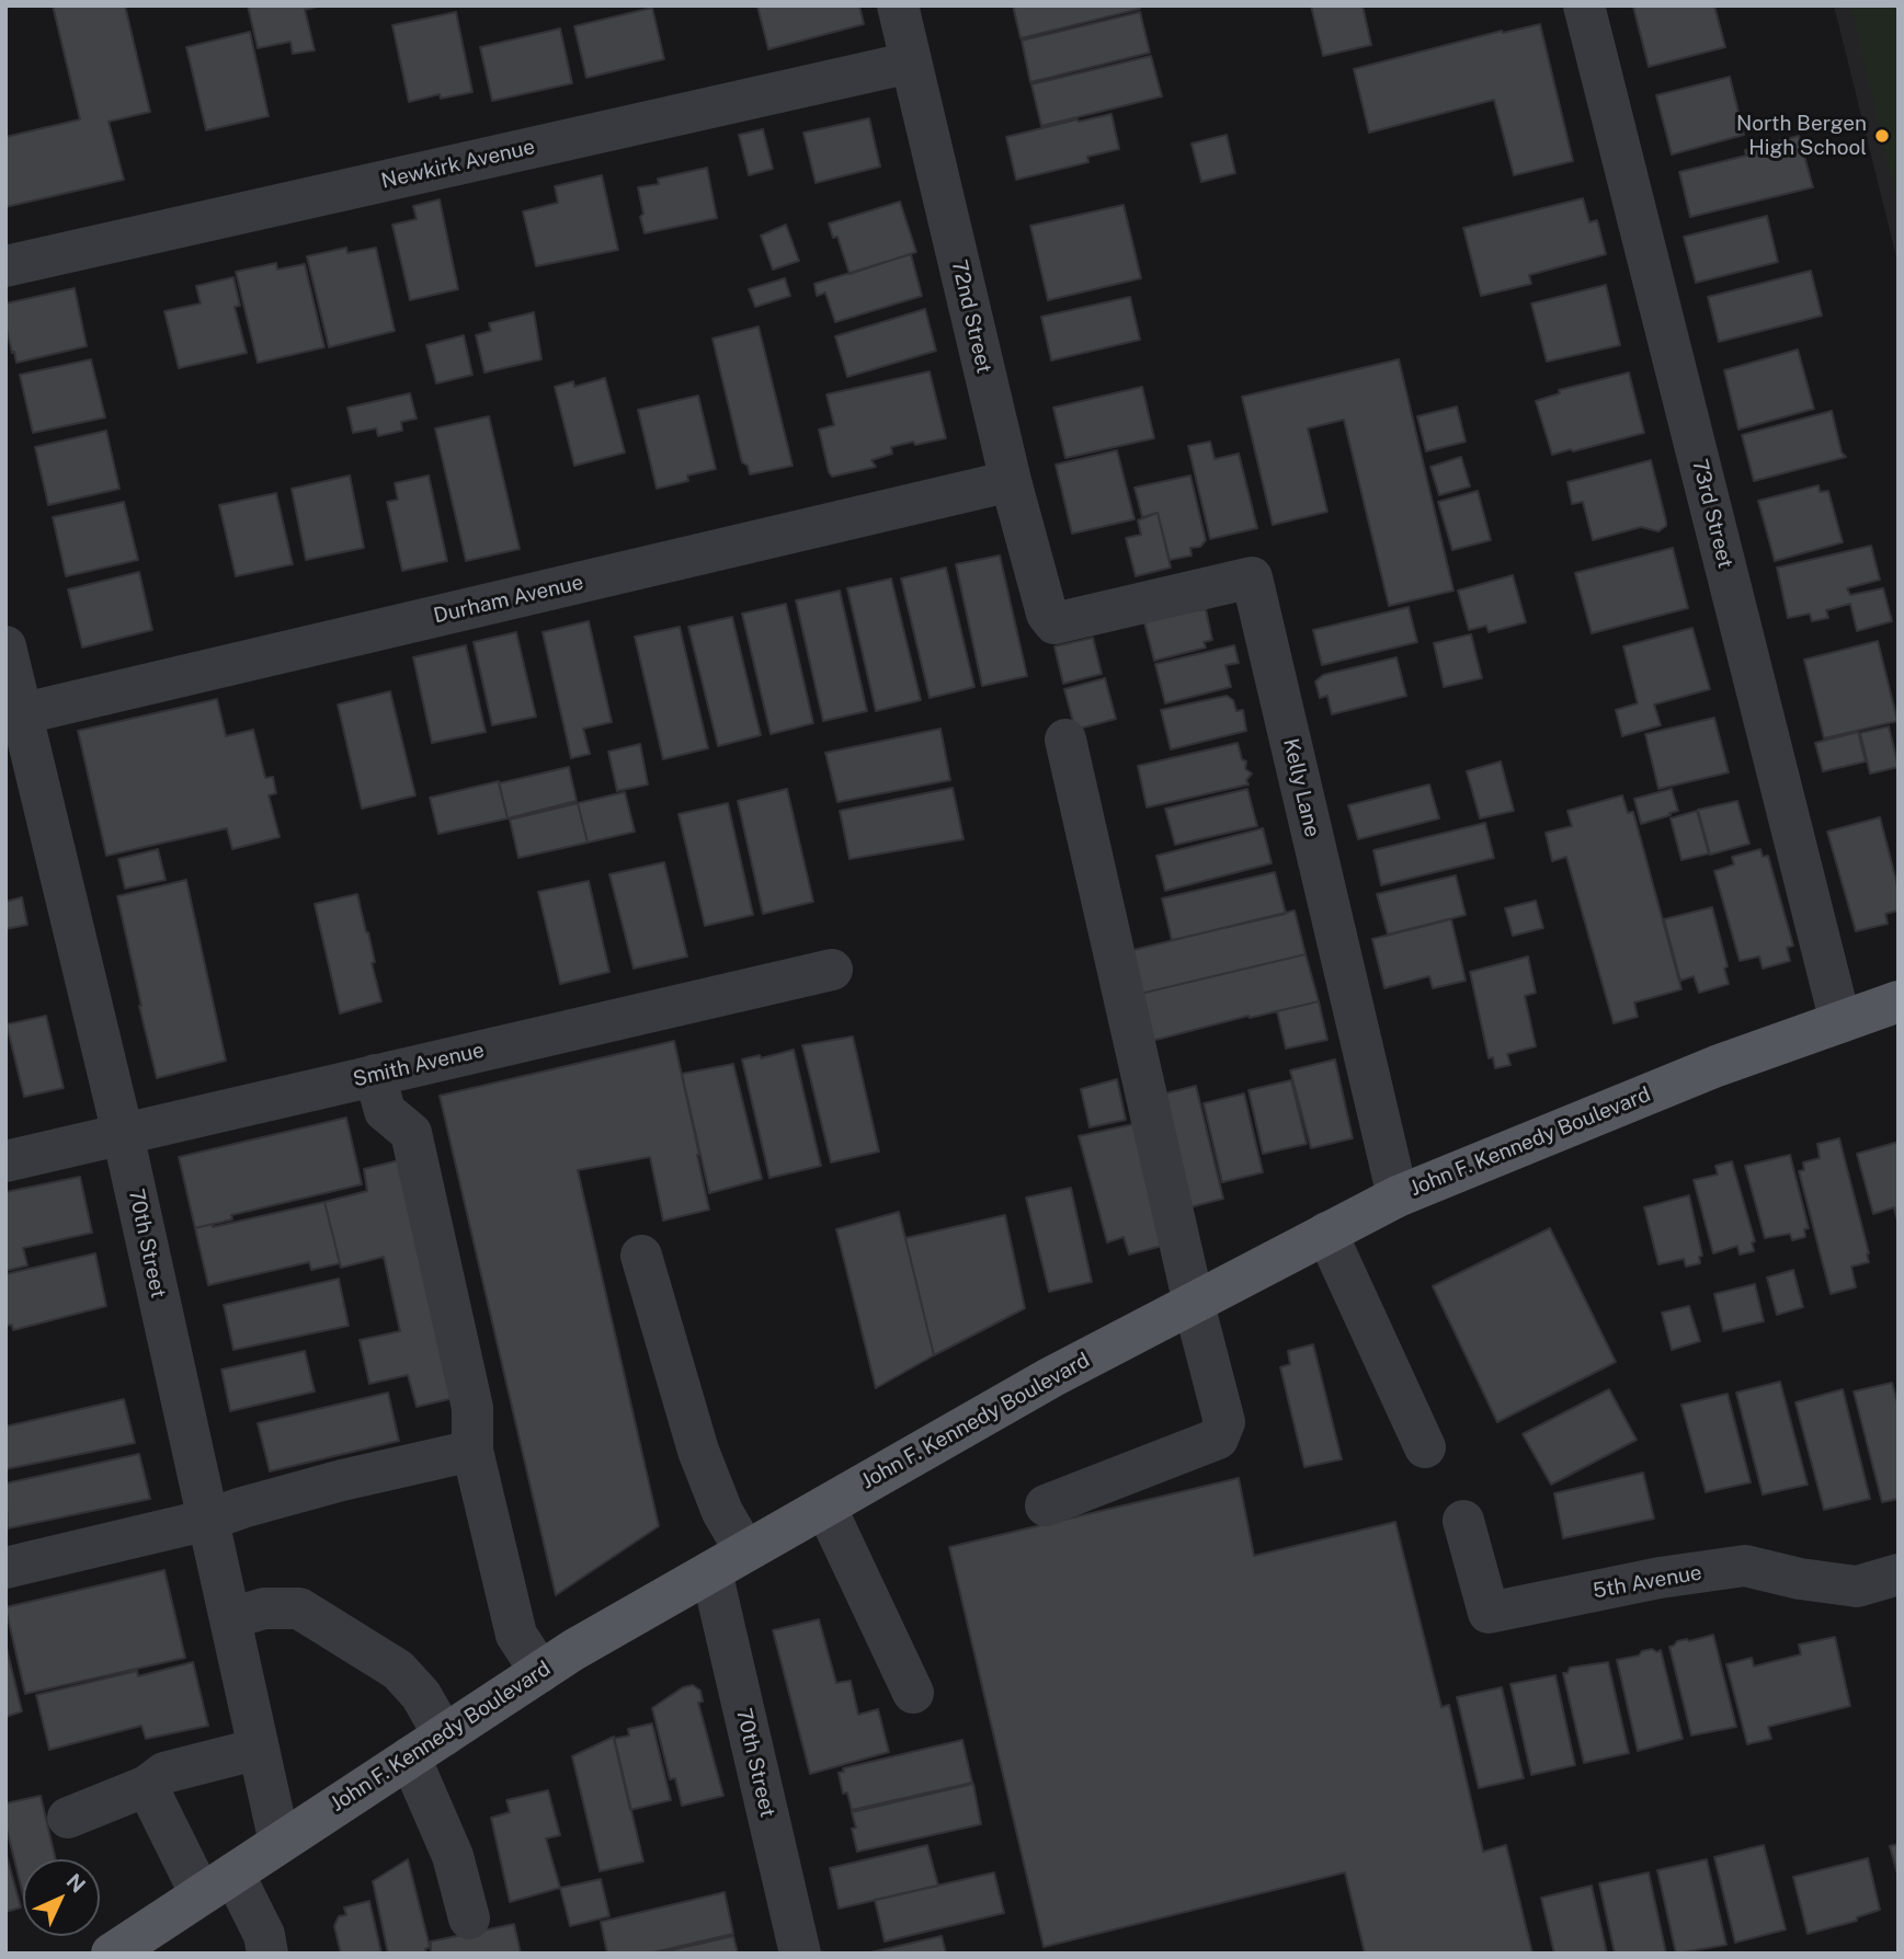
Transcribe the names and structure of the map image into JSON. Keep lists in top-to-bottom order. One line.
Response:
{"streets":{"main road":["John F. Kennedy Boulevard"],"street":["Newkirk Avenue","72nd Street","73rd Street","Durham Avenue","Kelly Lane","Smith Avenue","70th Street","5th Avenue"]},"crossings":[["Newkirk Avenue","72nd Street"],["72nd Street","Durham Avenue"],["72nd Street","Kelly Lane"],["73rd Street","John F. Kennedy Boulevard"],["Durham Avenue","70th Street"],["Kelly Lane","John F. Kennedy Boulevard"],["Smith Avenue","70th Street"],["John F. Kennedy Boulevard","70th Street"]],"places":["North Bergen High School"],"north":"top right"}
